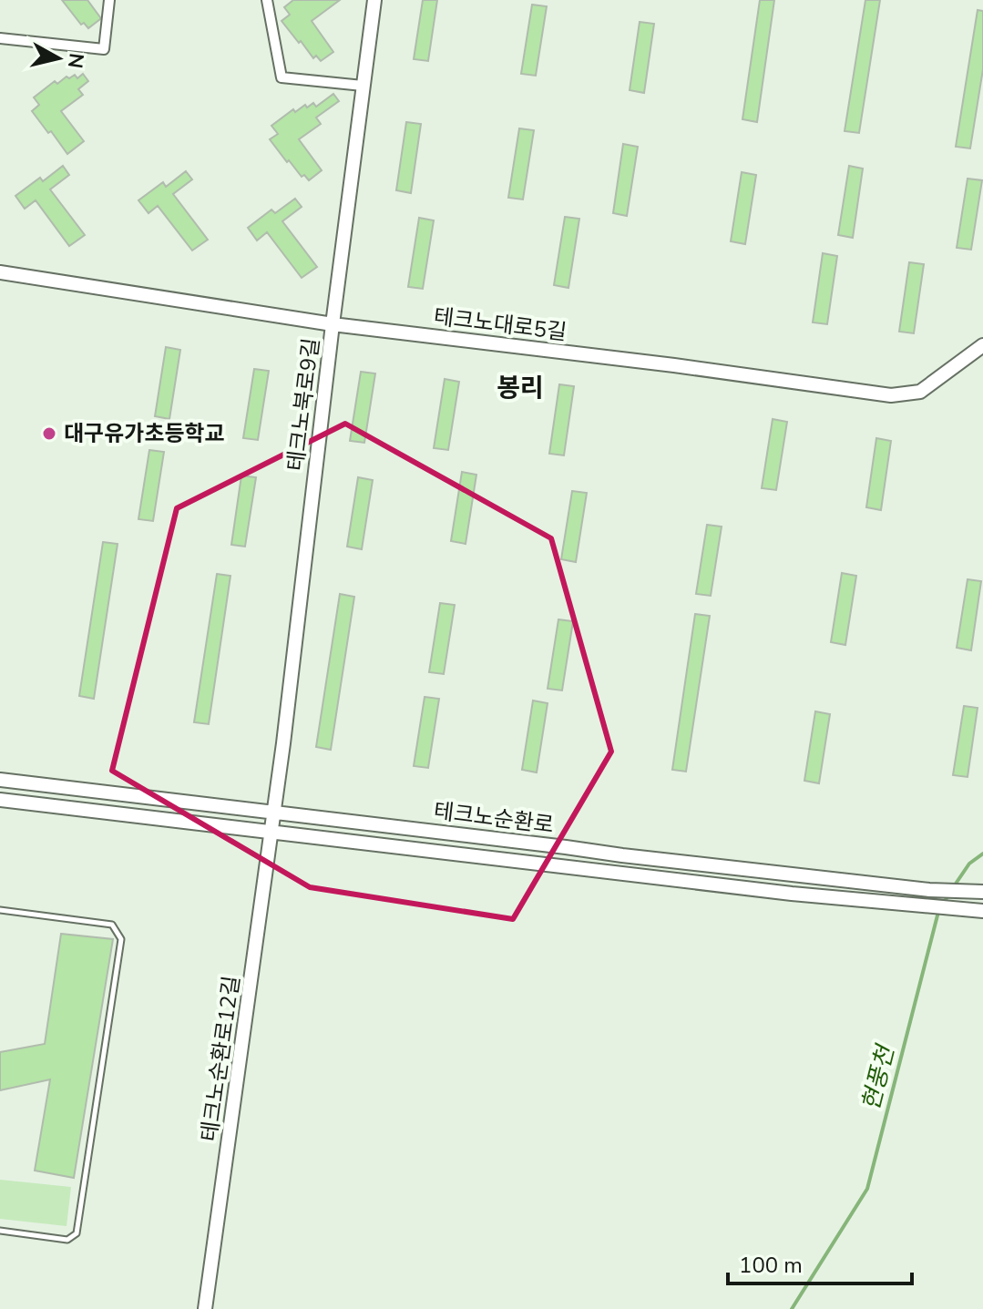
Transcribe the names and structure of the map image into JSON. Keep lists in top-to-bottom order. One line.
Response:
{"streets":{"street":["테크노대로5길","테크노북로9길","테크노순환로","테크노순환로12길"]},"crossings":[["테크노대로5길","테크노북로9길"],["테크노북로9길","테크노순환로"],["테크노북로9길","테크노순환로12길"],["테크노순환로","테크노순환로12길"]],"districts":["봉리"],"water":["현풍천"],"places":["대구유가초등학교"],"scale_bar":"100 m","north":"right"}
